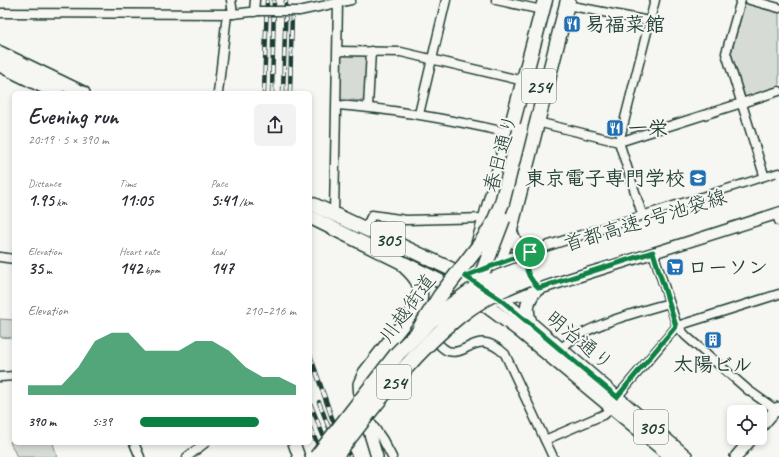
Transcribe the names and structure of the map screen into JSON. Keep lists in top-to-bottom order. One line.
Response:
{"streets":{"highway":["254","春日通り","首都高速5号池袋線","川越街道"],"main road":["305","明治通り"]},"crossings":[["春日通り","川越街道"],["春日通り","明治通り"],["首都高速5号池袋線","川越街道"],["川越街道","明治通り"]],"places":{"restaurant":["易福菜館","一栄"],"school or university":["東京電子専門学校"],"supermarket":["ローソン"],"building":["太陽ビル"]},"page":{"heading":["Evening run","20:19 · 5 × 390 m"],"stats":[["Distance","1.95 km"],["Time","11:05"],["Pace","5:41 /km"],["Elevation","35 m"],["Heart rate","142 bpm"],["kcal","147"]],"chart":["Elevation","210–216 m"],"list":[{"name":"390 m","note":"5:39"}]}}
